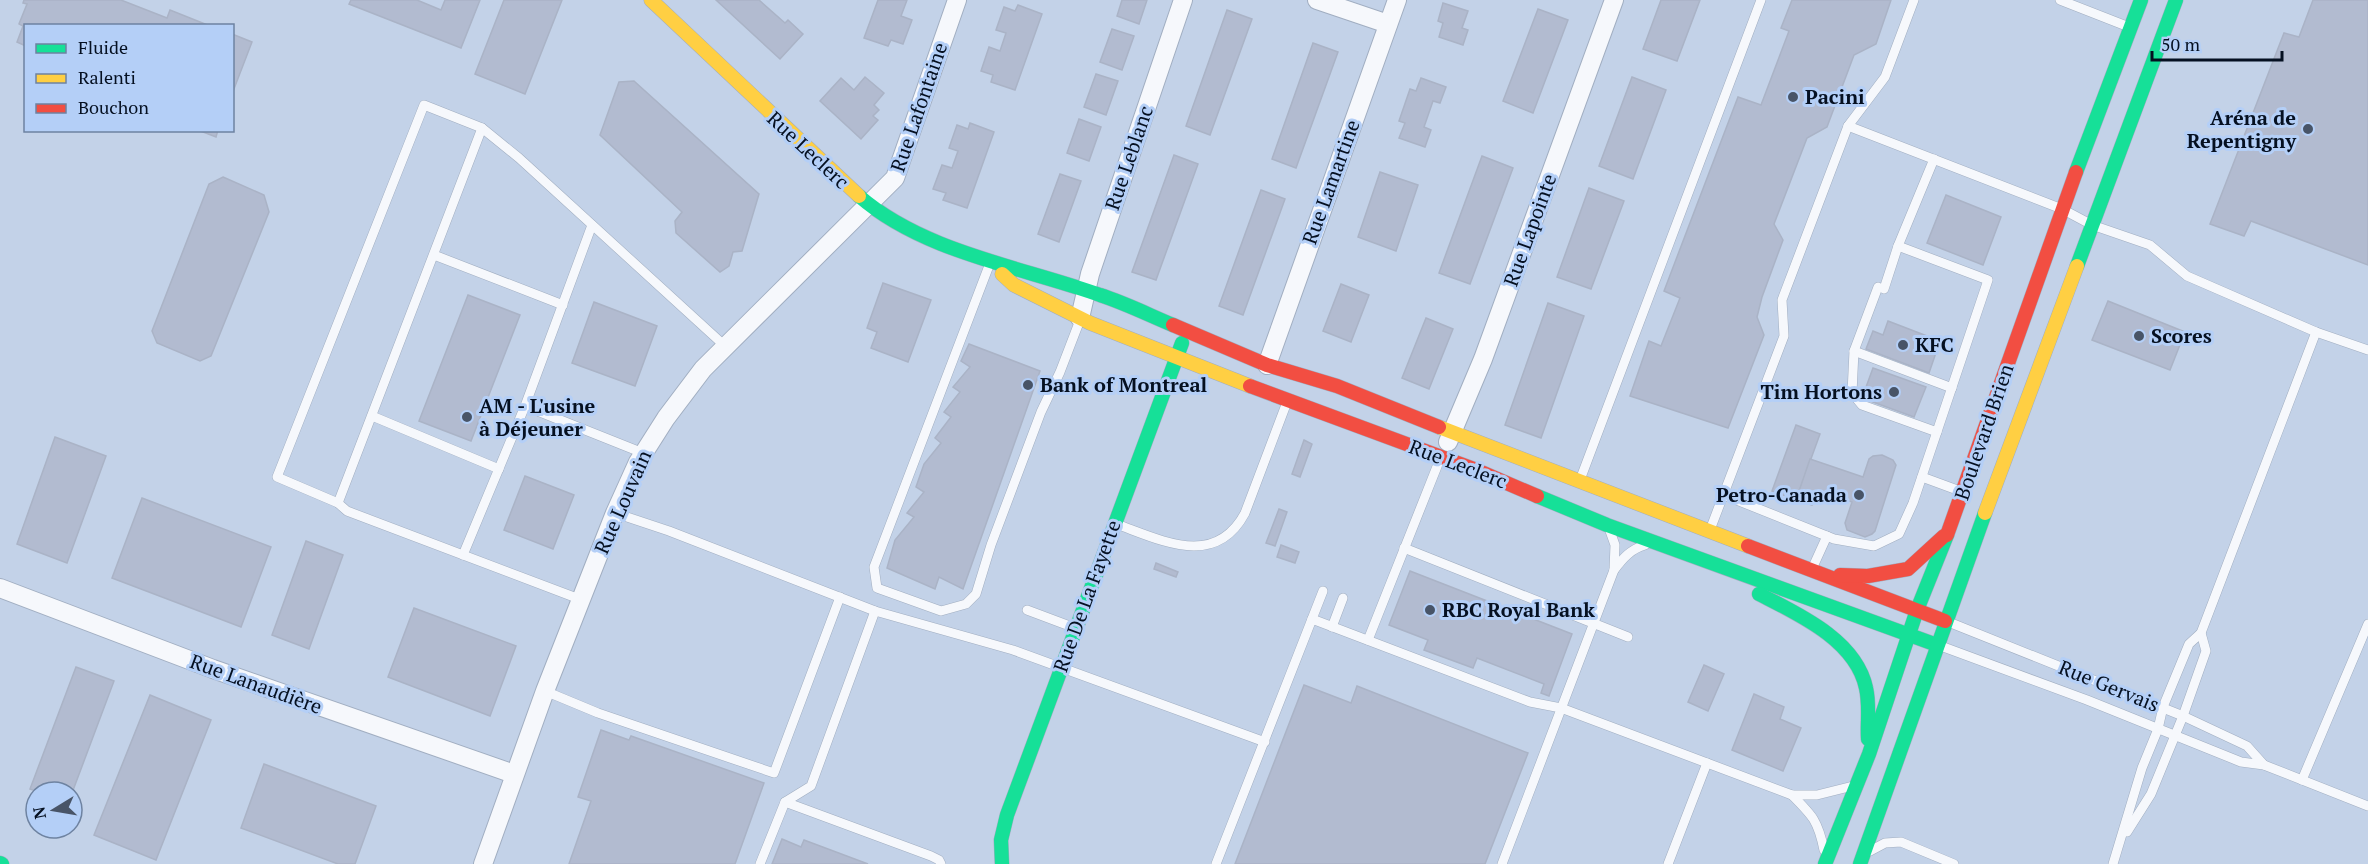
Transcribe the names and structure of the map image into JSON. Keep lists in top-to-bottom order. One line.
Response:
{"streets":{"street":["Rue Lafontaine","Rue Leclerc","Rue Leblanc","Rue Lamartine","Rue Lapointe","Boulevard Brien","Rue Louvain","Rue De La Fayette","Rue Lanaudière"],"lane":["Rue Gervais"]},"crossings":[["Rue Lafontaine","Rue Leclerc"],["Rue Lafontaine","Rue Louvain"],["Rue Leclerc","Rue Leblanc"],["Rue Leclerc","Rue Lamartine"],["Rue Leclerc","Rue Lapointe"],["Rue Leclerc","Boulevard Brien"],["Rue Leclerc","Rue Louvain"],["Rue Leclerc","Rue De La Fayette"],["Rue Leclerc","Rue Gervais"],["Rue Louvain","Rue Lanaudière"]],"places":["Pacini","Aréna de Repentigny","Scores","KFC","Bank of Montreal","Tim Hortons","AM - L'usine à Déjeuner","Petro-Canada","RBC Royal Bank"],"legend":["Fluide","Ralenti","Bouchon"],"scale_bar":"50 m","north":"left"}
